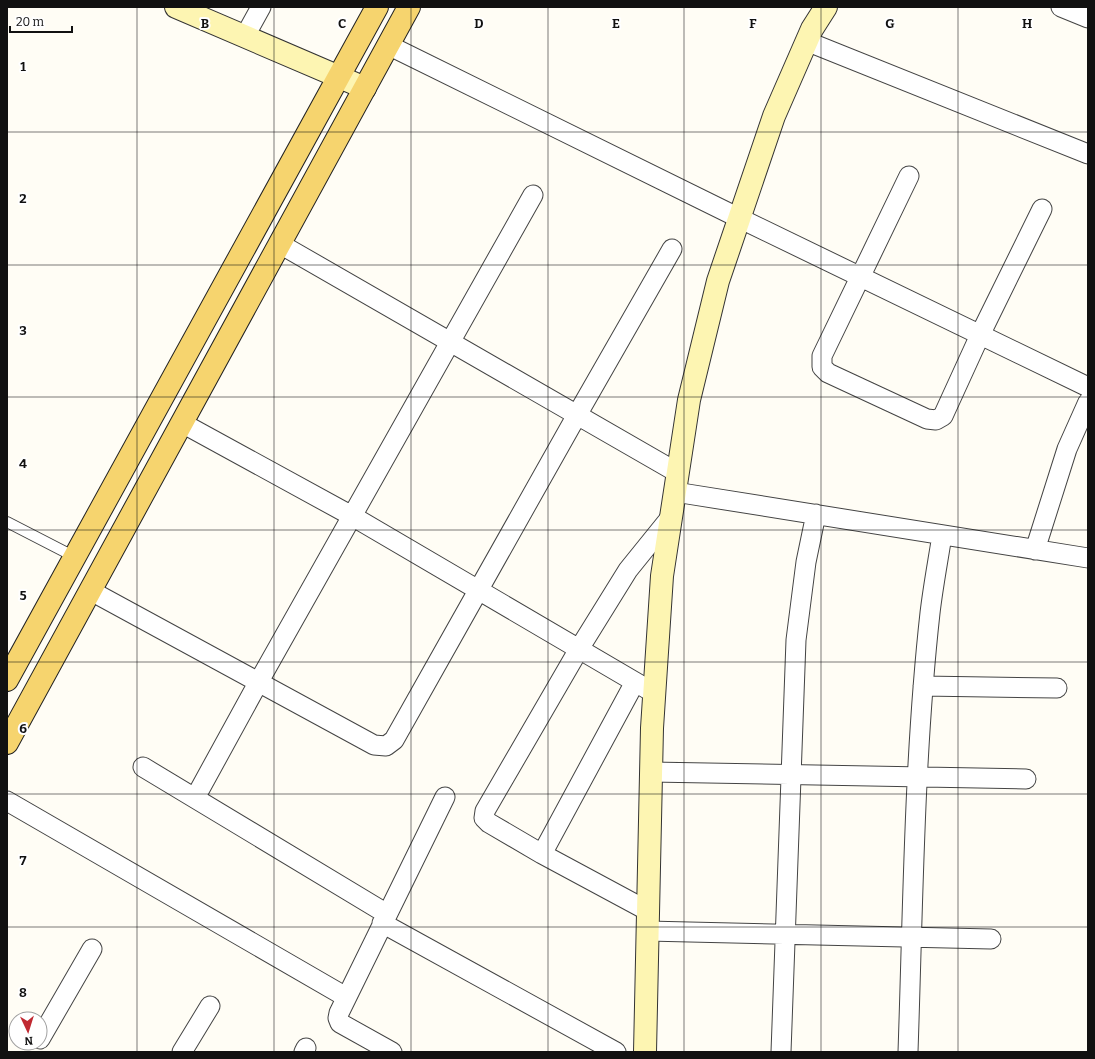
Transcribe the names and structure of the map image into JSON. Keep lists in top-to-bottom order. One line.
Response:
{"scale_bar":"20 m","north":"bottom","grid":{"columns":["B","C","D","E","F","G","H"],"rows":["1","2","3","4","5","6","7","8"]}}
